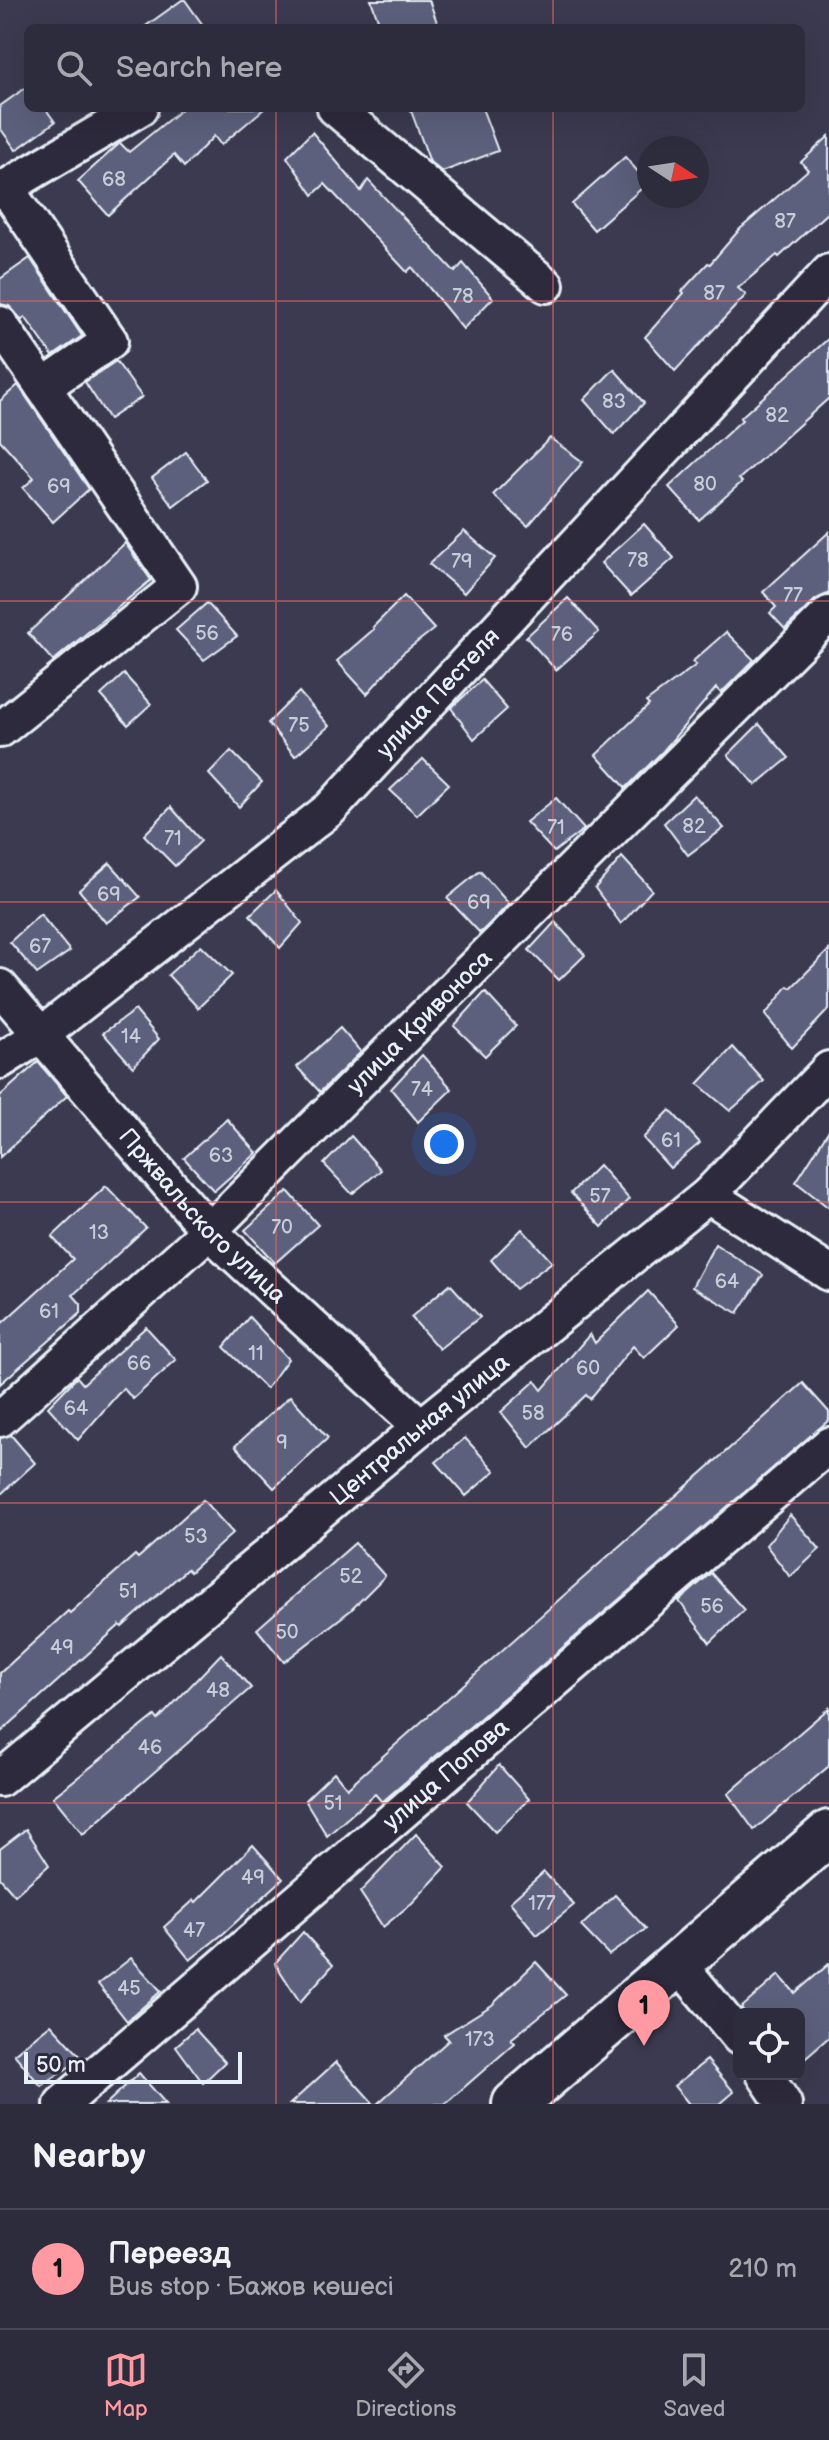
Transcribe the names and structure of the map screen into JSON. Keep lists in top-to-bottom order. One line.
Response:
{"streets":{"street":["улица Пестеля","улица Кривоноса","Пржвальского улица","Центральная улица","улица Попова"]},"crossings":[["улица Пестеля","Пржвальского улица"],["улица Кривоноса","Пржвальского улица"],["Пржвальского улица","Центральная улица"]],"house_numbers":["68","87","87","78","83","82","80","69","78","79","77","56","76","75","82","71","71","69","69","67","14","74","61","63","57","70","13","64","61","11","66","60","64","58","9","53","52","51","56","50","49","48","46","51","49","177","47","45","173"],"scale_bar":"50 m","north":"right","page":{"search":"Search here","pins":"1","scale":"50 m","heading":"Nearby","list":[{"mark":"1","name":"Переезд","note":"Bus stop · Бажов көшесі","value":"210 m"}],"nav":["Map","Directions","Saved"]}}
